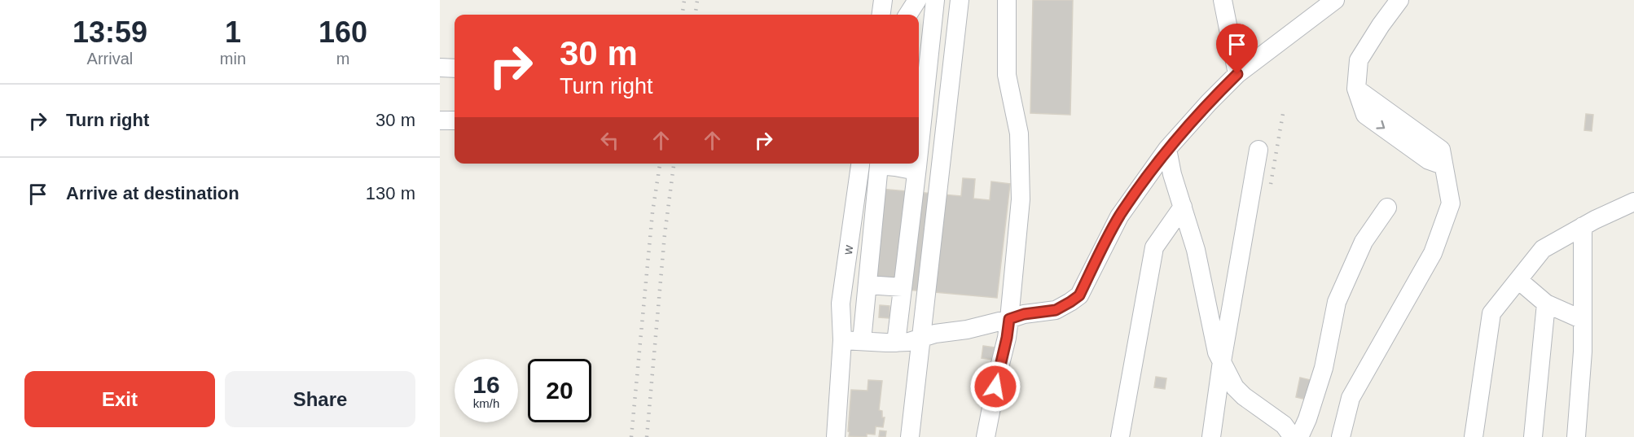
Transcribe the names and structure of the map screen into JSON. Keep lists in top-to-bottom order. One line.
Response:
{"streets":{"lane":["w"]},"page":{"eta":["13:59","Arrival","1","min","160","m"],"turn":["30 m","Turn right"],"list":[{"name":"Turn right","value":"30 m"},{"name":"Arrive at destination","value":"130 m"}],"speed":"16 km/h","limit":"20","buttons":["Exit","Share"]}}
